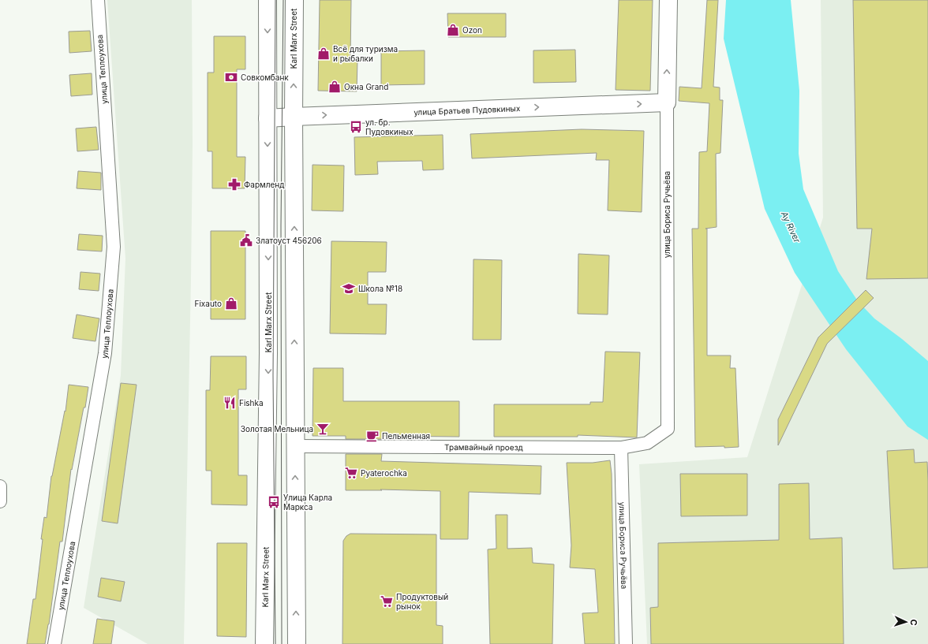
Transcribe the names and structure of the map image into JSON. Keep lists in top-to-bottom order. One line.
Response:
{"streets":{"main road":["Karl Marx Street","улица Братьев Пудовкиных","улица Бориса Ручьёва"],"street":["улица Теплоухова","Трамвайный проезд"]},"crossings":[["Karl Marx Street","улица Братьев Пудовкиных"],["Karl Marx Street","Трамвайный проезд"],["улица Братьев Пудовкиных","улица Бориса Ручьёва"],["улица Бориса Ручьёва","Трамвайный проезд"]],"one_way":["улица Братьев Пудовкиных"],"water":["Ay River"],"places":{"shop":["Ozon","Всё для туризма и рыбалки","Окна Grand","Fixauto"],"bank":["Совкомбанк"],"bus stop":["ул. бр. Пудовкиных","Улица Карла Маркса"],"pharmacy":["Фармленд"],"public building":["Златоуст 456206"],"school or university":["Школа №18"],"restaurant":["Fishka"],"bar":["Золотая Мельница"],"cafe":["Пельменная"],"supermarket":["Pyaterochka","Продуктовый рынок"]},"north":"right"}
